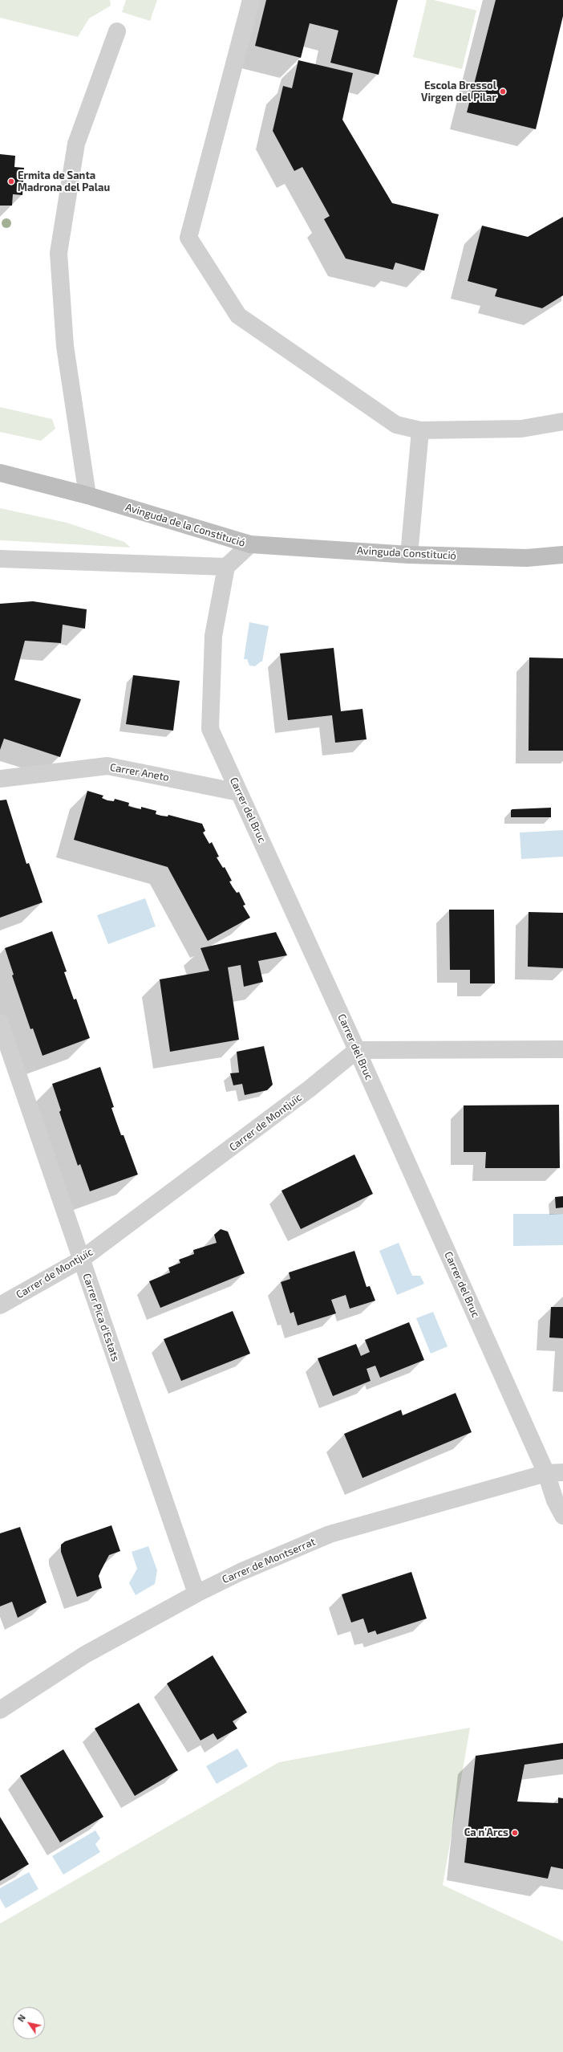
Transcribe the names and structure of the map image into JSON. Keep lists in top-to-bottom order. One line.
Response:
{"streets":{"street":["Avinguda de la Constitució","Avinguda Constitució","Carrer Aneto","Carrer del Bruc","Carrer de Montjuïc","Carrer Pica d'Estats","Carrer de Montserrat"]},"crossings":[["Avinguda de la Constitució","Avinguda Constitució"],["Avinguda de la Constitució","Carrer del Bruc"],["Carrer Aneto","Carrer del Bruc"],["Carrer del Bruc","Carrer de Montjuïc"],["Carrer del Bruc","Carrer de Montserrat"],["Carrer de Montjuïc","Carrer Pica d'Estats"],["Carrer Pica d'Estats","Carrer de Montserrat"]],"places":["Escola Bressol Virgen del Pilar","Ermita de Santa Madrona del Palau","Ca n'Arcs"],"north":"top left"}
